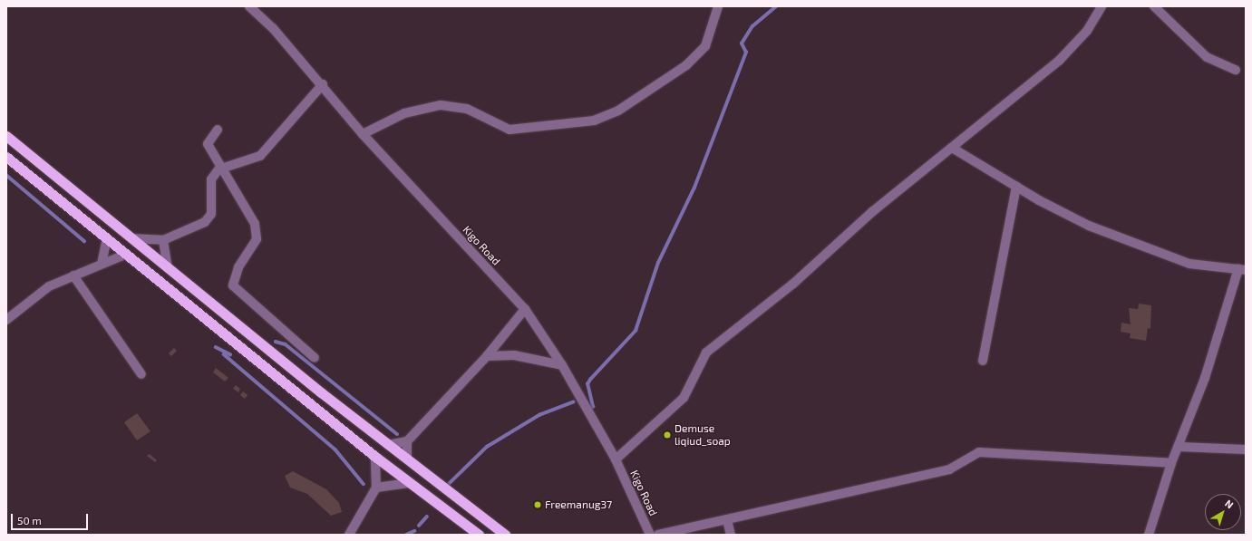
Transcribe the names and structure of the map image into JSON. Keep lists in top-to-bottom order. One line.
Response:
{"streets":{"street":["Kigo Road"]},"places":["Demuse liqiud_soap","Freemanug37"],"scale_bar":"50 m","north":"top right"}
